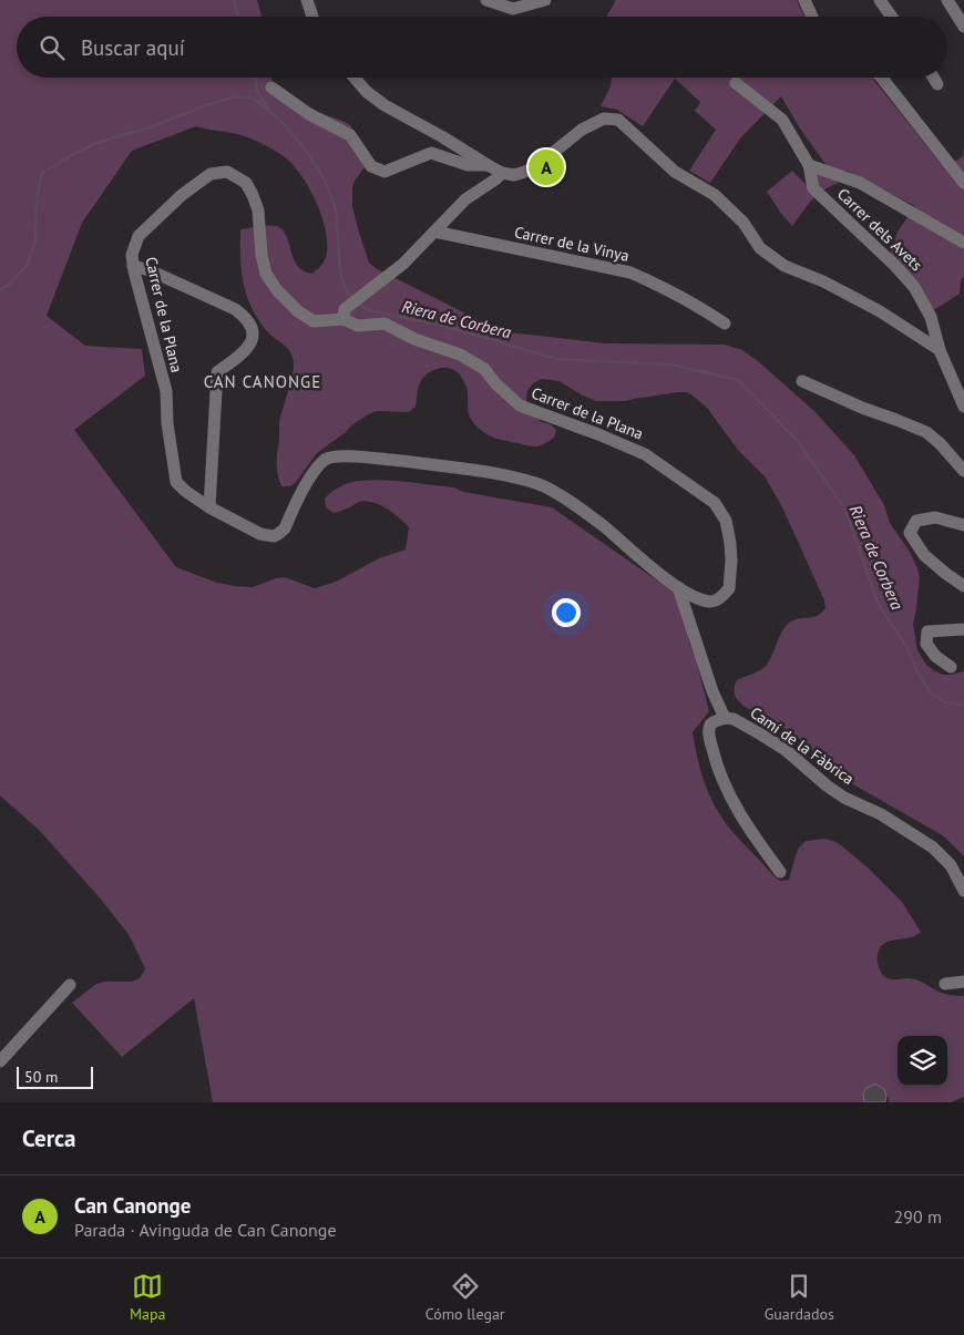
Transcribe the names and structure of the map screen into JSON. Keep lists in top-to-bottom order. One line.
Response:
{"streets":{"street":["Carrer dels Avets","Carrer de la Vinya","Carrer de la Plana","Camí de la Fàbrica"]},"crossings":[["Carrer de la Plana","Camí de la Fàbrica"]],"districts":["CAN CANONGE"],"water":["Riera de Corbera"],"scale_bar":"50 m","page":{"search":"Buscar aquí","pins":"A","scale":"50 m","heading":"Cerca","list":[{"mark":"A","name":"Can Canonge","note":"Parada · Avinguda de Can Canonge","value":"290 m"}],"nav":["Mapa","Cómo llegar","Guardados"]}}
